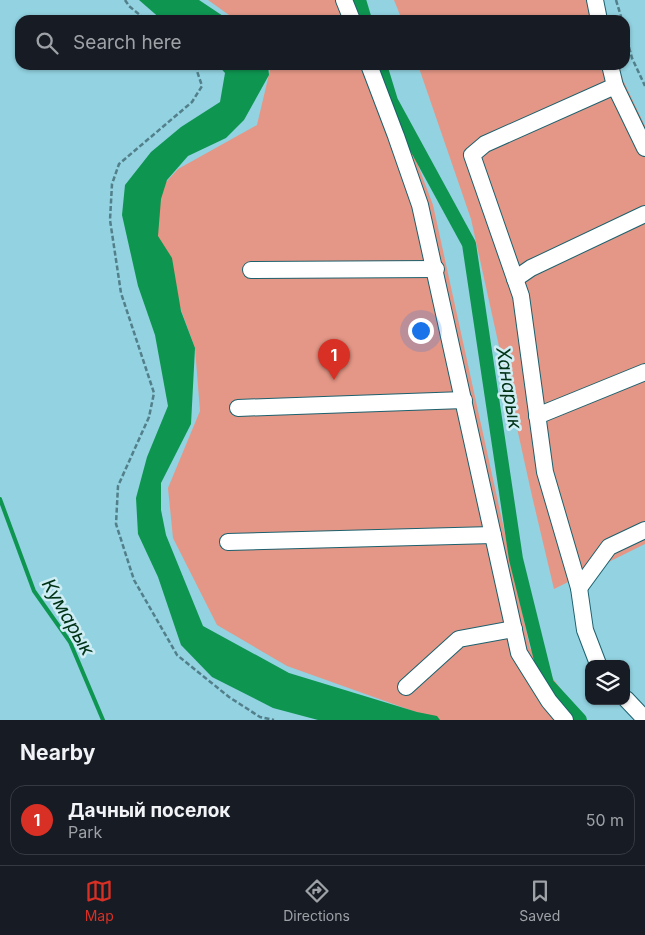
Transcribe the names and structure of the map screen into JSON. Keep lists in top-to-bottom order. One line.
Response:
{"water":["Ханарык","Кумарык"],"page":{"search":"Search here","pins":"1","heading":"Nearby","list":[{"mark":"1","name":"Дачный поселок","note":"Park","value":"50 m"}],"nav":["Map","Directions","Saved"]}}
